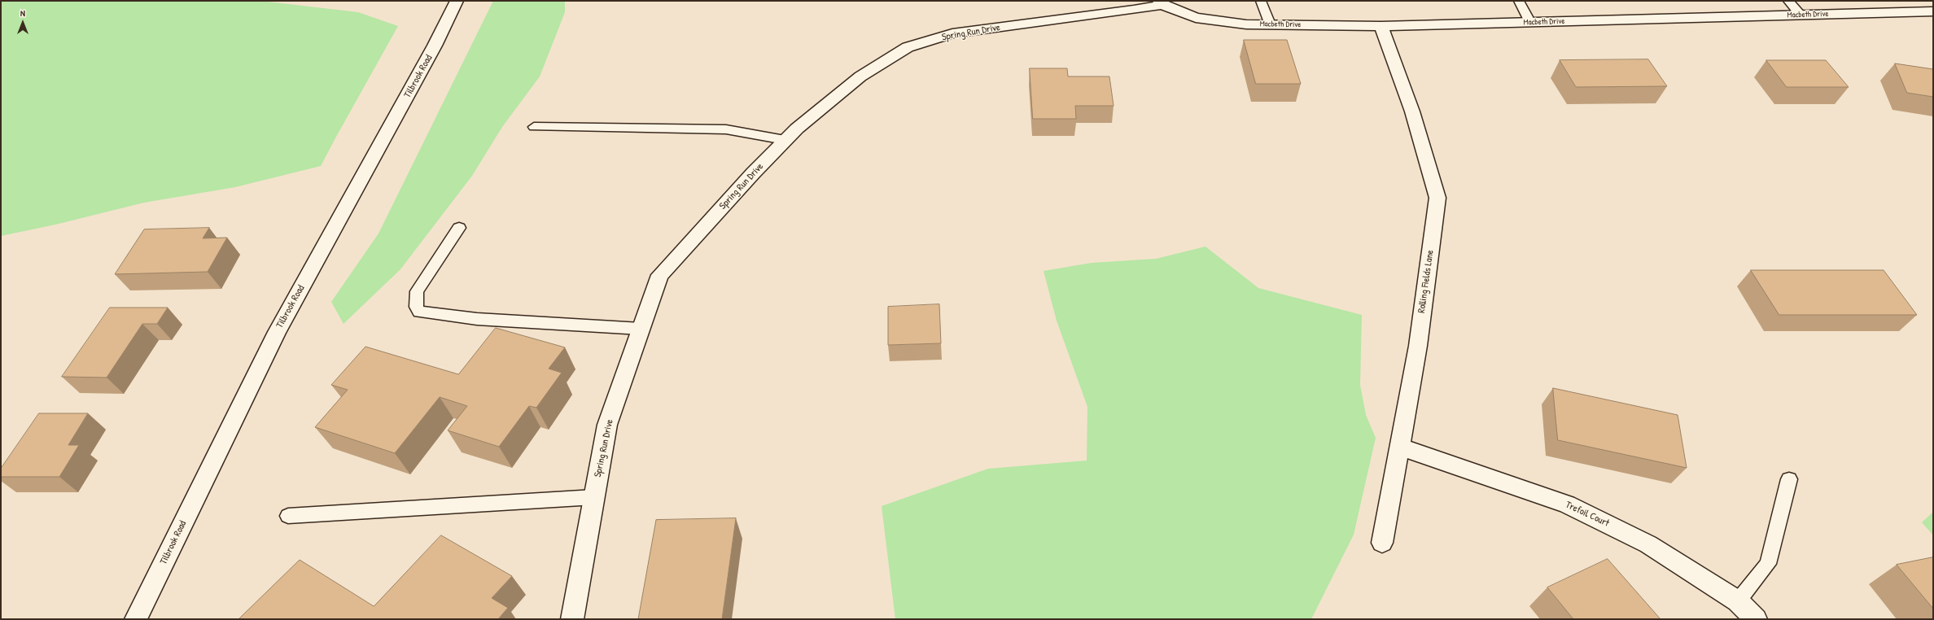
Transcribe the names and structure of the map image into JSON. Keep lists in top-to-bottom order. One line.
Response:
{"streets":{"street":["Macbeth Drive","Spring Run Drive","Tilbrook Road","Rolling Fields Lane","Trefoil Court"]},"crossings":[["Macbeth Drive","Spring Run Drive"],["Macbeth Drive","Rolling Fields Lane"],["Rolling Fields Lane","Trefoil Court"]],"north":"top"}
